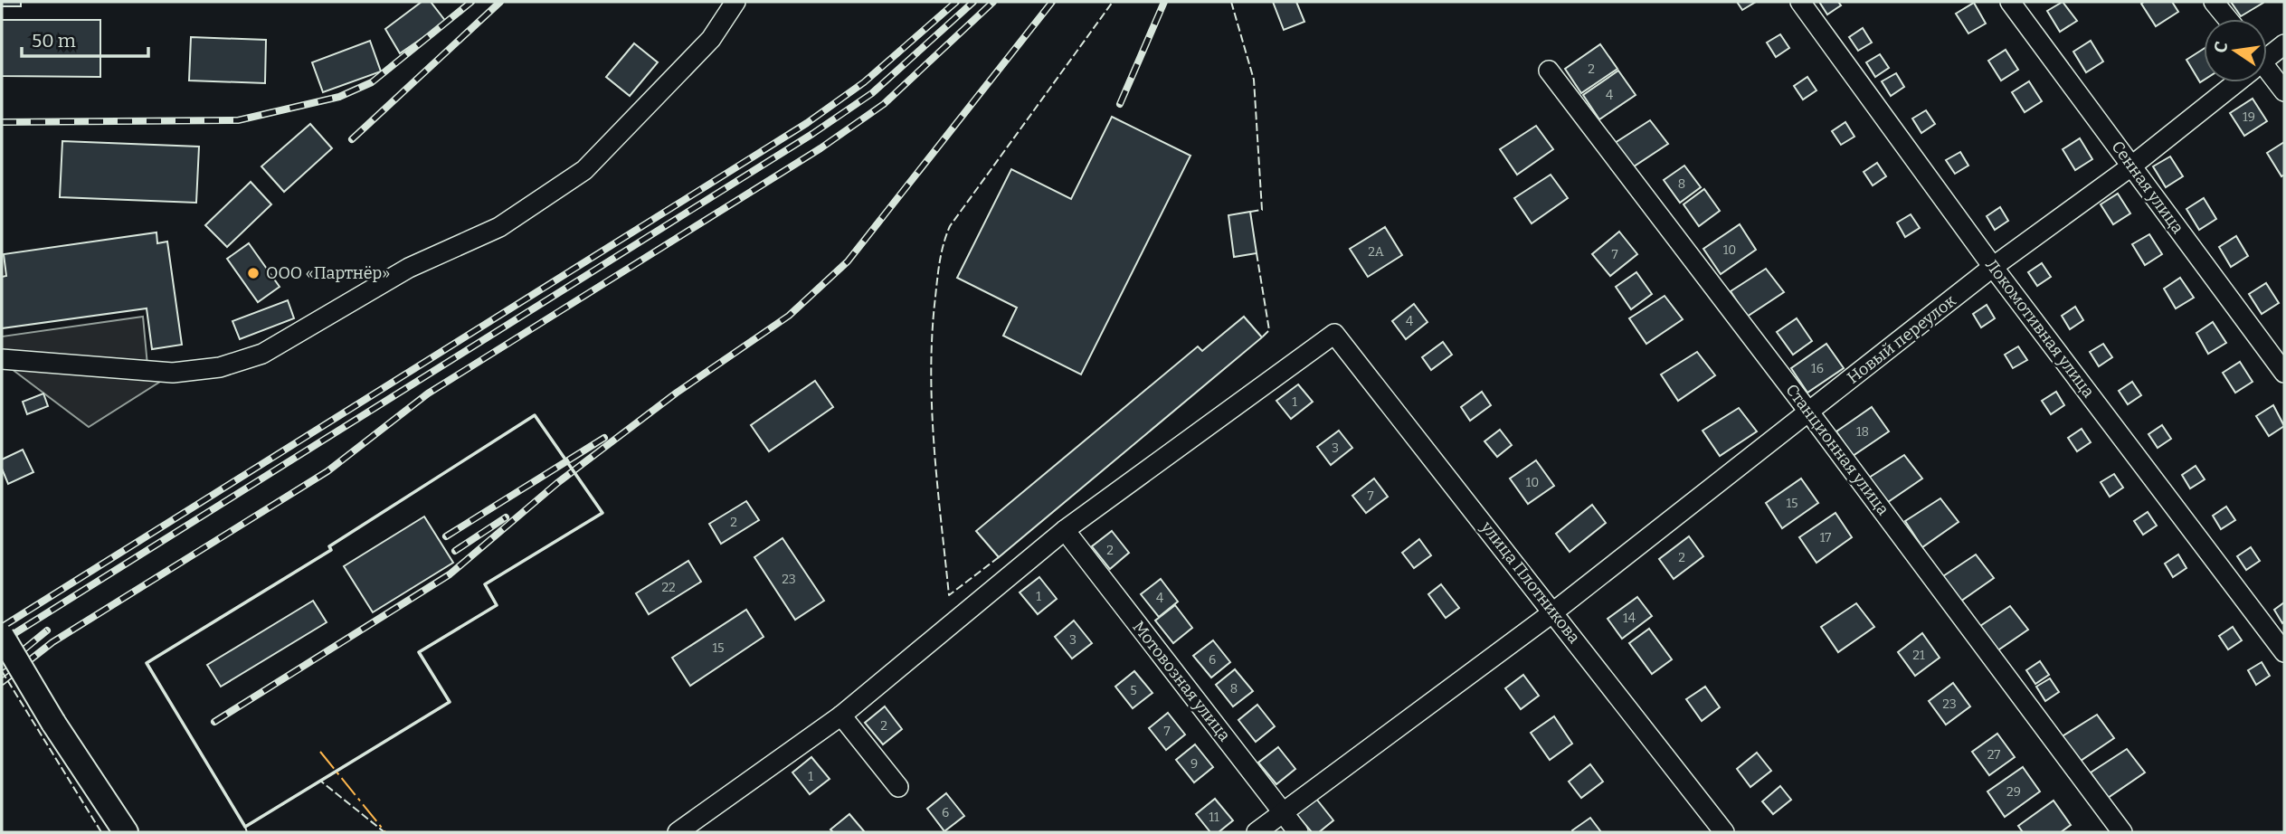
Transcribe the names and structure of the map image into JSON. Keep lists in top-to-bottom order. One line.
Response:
{"streets":{"street":["Сенная улица","Локомотивная улица","Новый переулок","Станционная улица","улица Плотникова","Мотовозная улица"]},"crossings":[["Сенная улица","Новый переулок"],["Локомотивная улица","Новый переулок"],["Новый переулок","Станционная улица"],["Новый переулок","улица Плотникова"],["Новый переулок","Мотовозная улица"],["улица Плотникова","Мотовозная улица"]],"places":["ООО «Партнёр»"],"house_numbers":["2","4","19","8","10","2А","7","4","16","1","18","3","10","7","15","2","17","2","2","23","22","1","4","14","3","15","21","6","8","5","23","2","7","27","9","1","29","6","11"],"scale_bar":"50 m","north":"left"}
